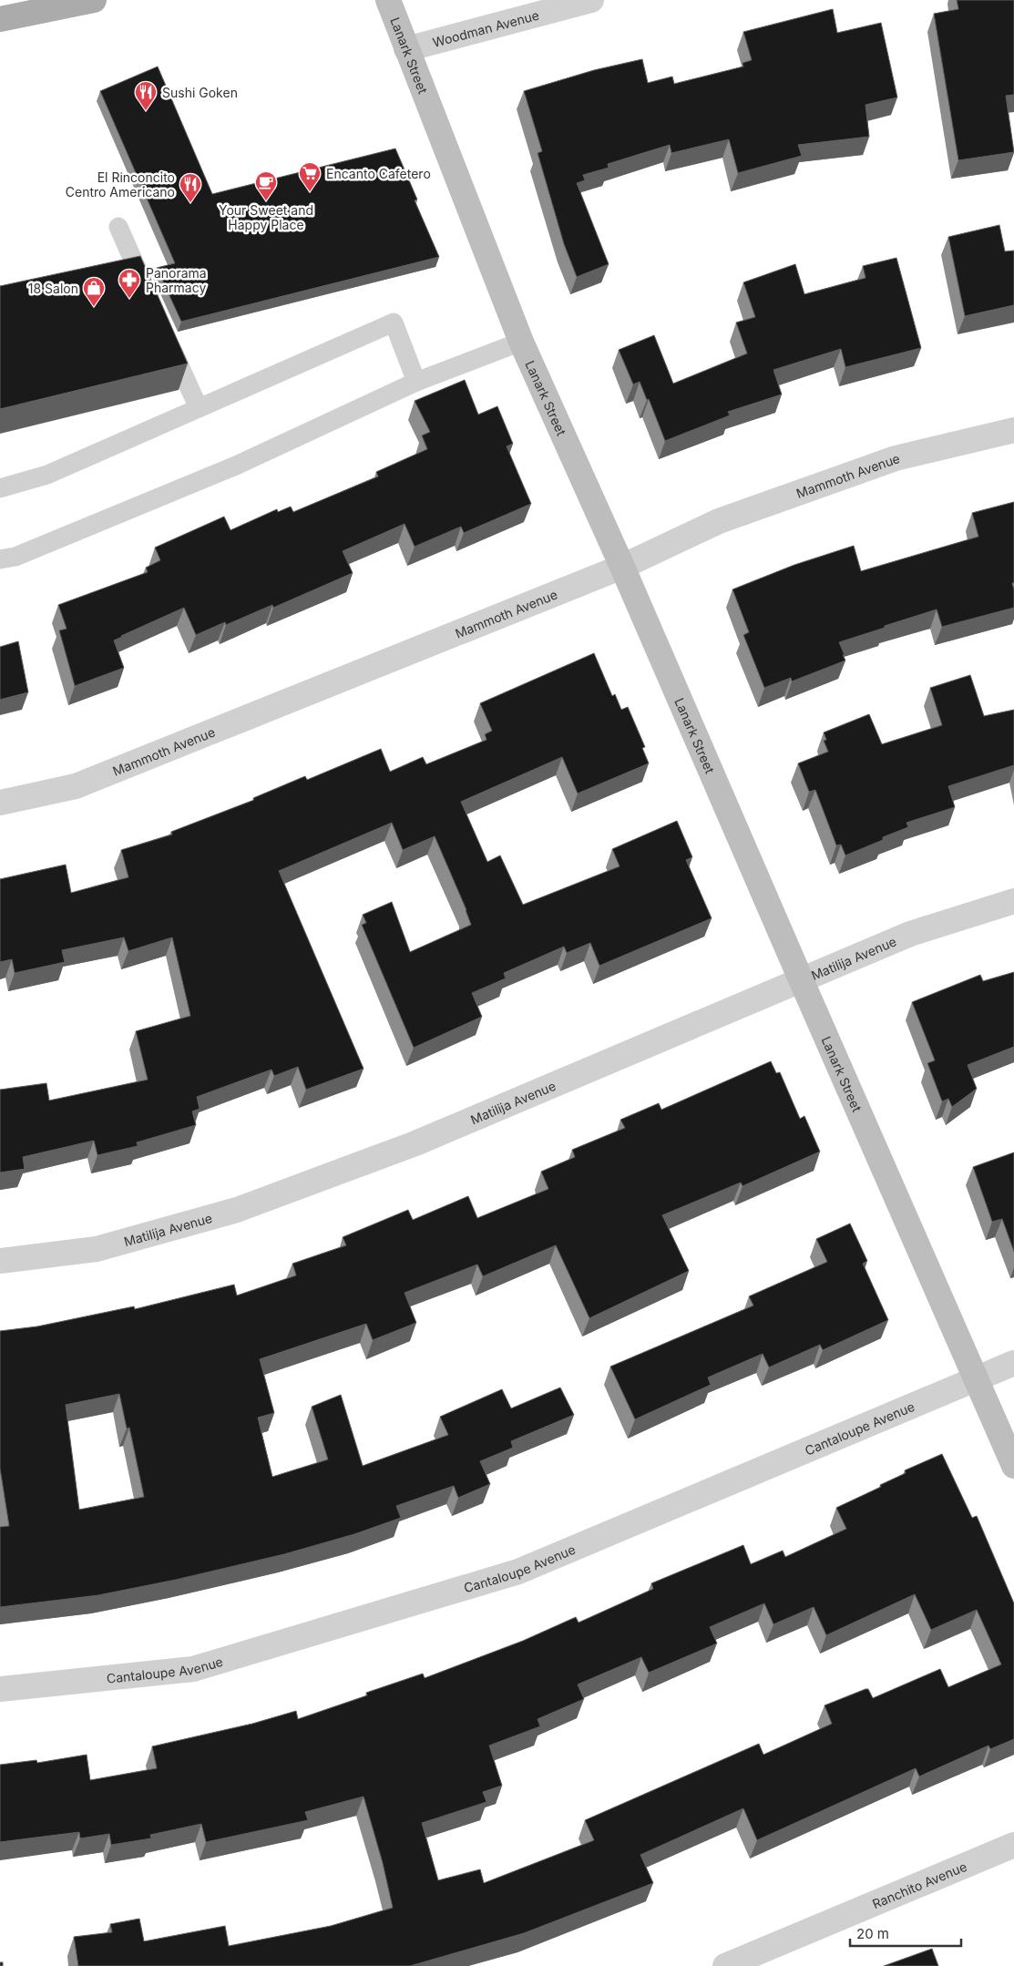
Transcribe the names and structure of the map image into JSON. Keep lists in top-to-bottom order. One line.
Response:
{"streets":{"street":["Woodman Avenue","Lanark Street","Mammoth Avenue","Matilija Avenue","Cantaloupe Avenue","Ranchito Avenue"]},"crossings":[["Woodman Avenue","Lanark Street"],["Lanark Street","Mammoth Avenue"],["Lanark Street","Matilija Avenue"],["Lanark Street","Cantaloupe Avenue"]],"places":{"restaurant":["Sushi Goken","El Rinconcito Centro Americano"],"supermarket":["Encanto Cafetero"],"cafe":["Your Sweet and Happy Place"],"pharmacy":["Panorama Pharmacy"],"shop":["18 Salon"]},"scale_bar":"20 m"}
